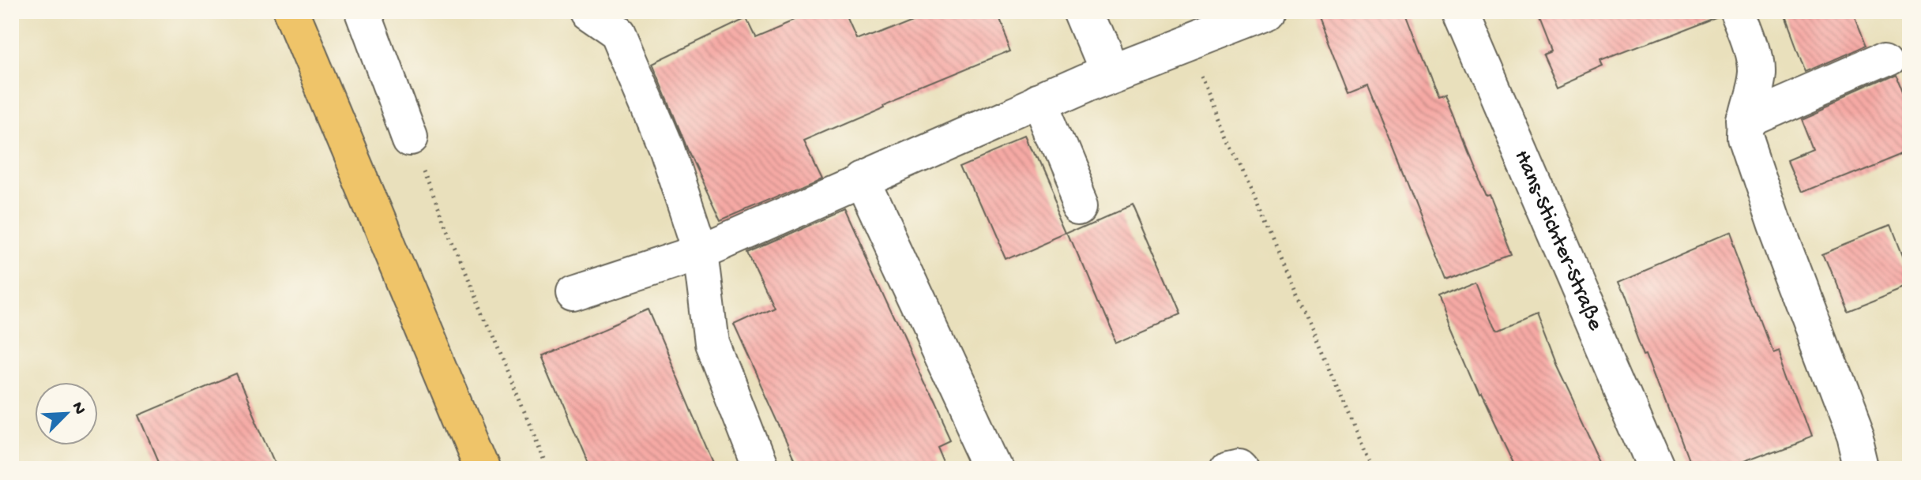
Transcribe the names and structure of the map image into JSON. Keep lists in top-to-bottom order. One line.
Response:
{"streets":{"street":["Hans-Stichter-Straße"]},"north":"top right"}
